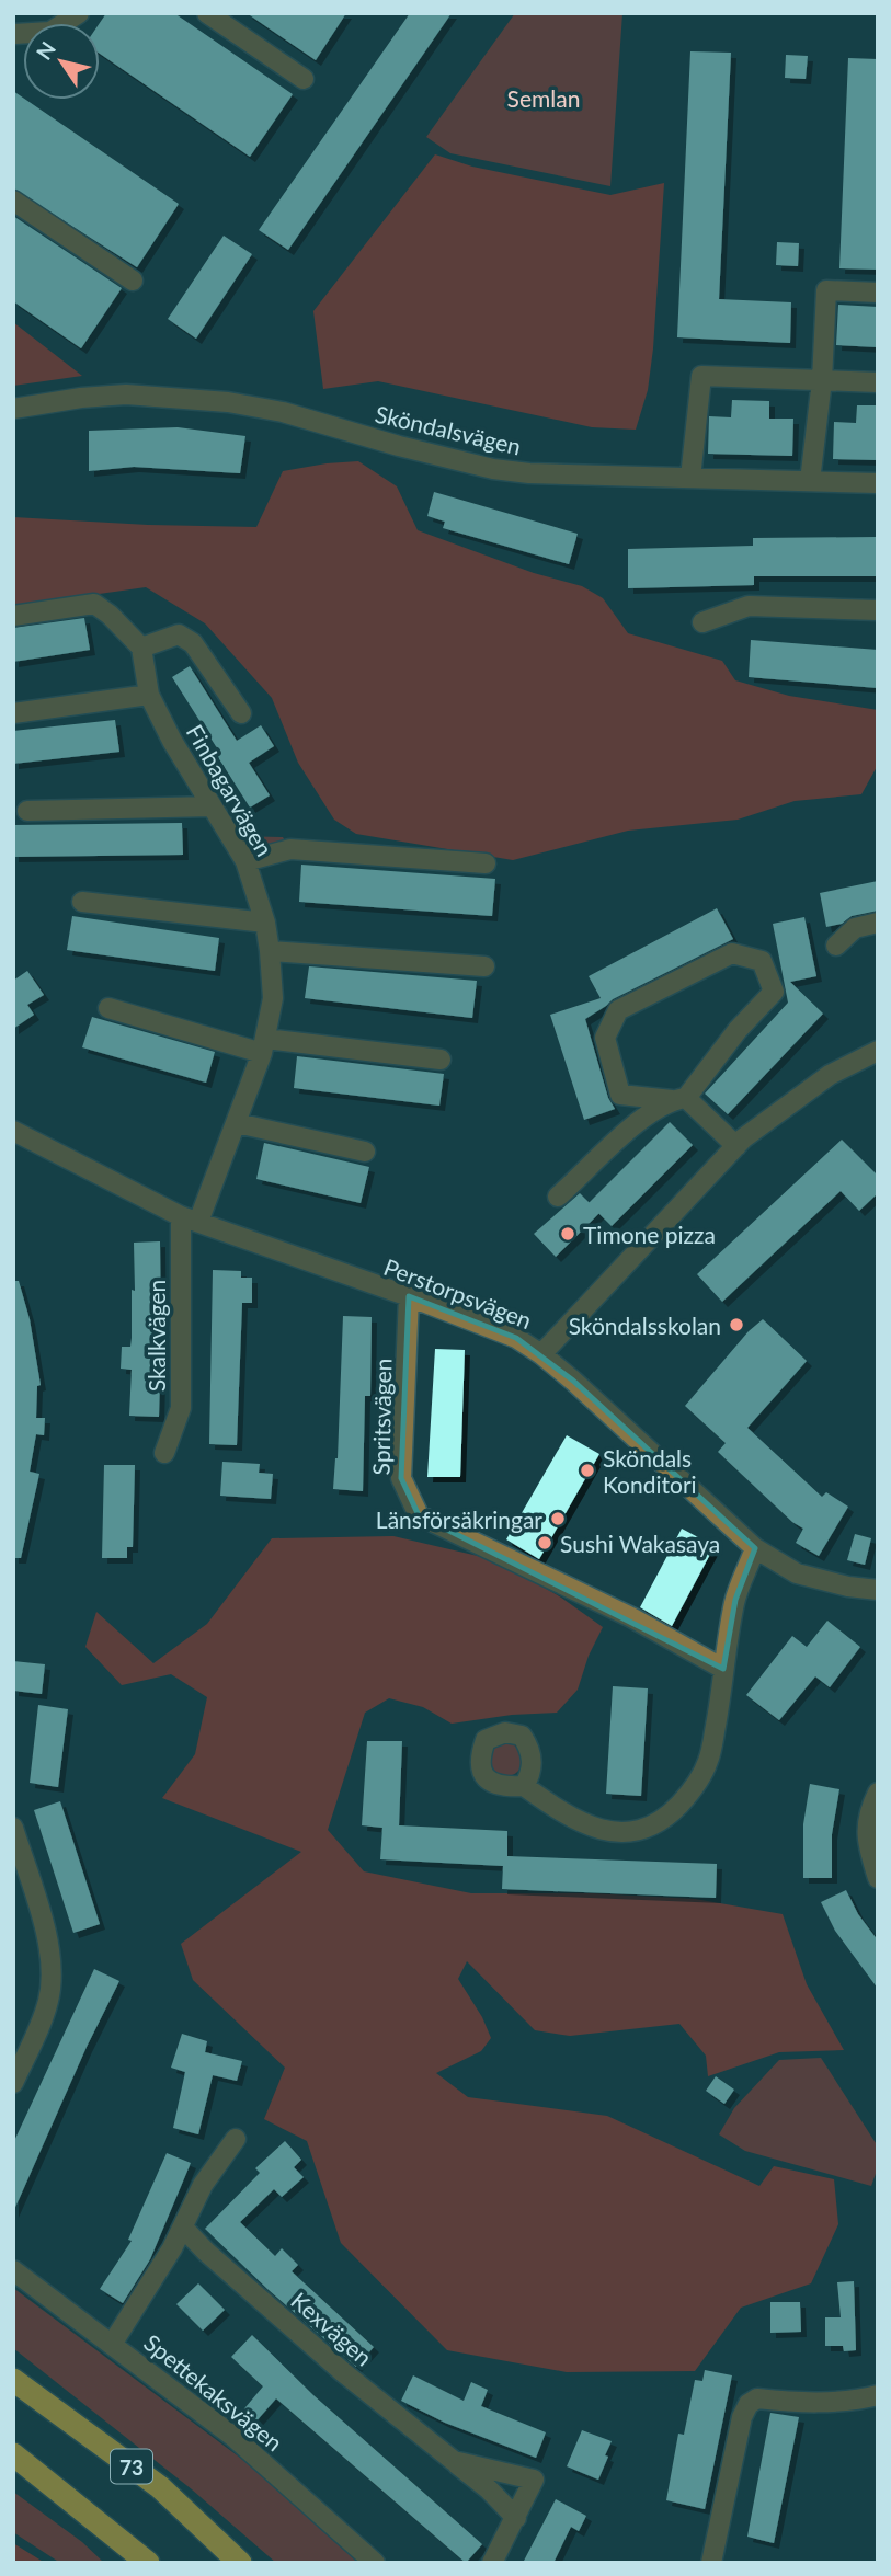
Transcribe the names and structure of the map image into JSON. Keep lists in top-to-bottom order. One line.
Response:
{"streets":{"highway":["73"],"street":["Sköndalsvägen","Finbagarvägen","Perstorpsvägen","Skalkvägen","Spritsvägen","Kexvägen","Spettekaksvägen"]},"crossings":[["Finbagarvägen","Perstorpsvägen"],["Finbagarvägen","Skalkvägen"],["Perstorpsvägen","Skalkvägen"],["Perstorpsvägen","Spritsvägen"]],"parks":["Semlan"],"places":["Timone pizza","Sköndalsskolan","Sköndals Konditori","Länsförsäkringar","Sushi Wakasaya"],"north":"top left"}
